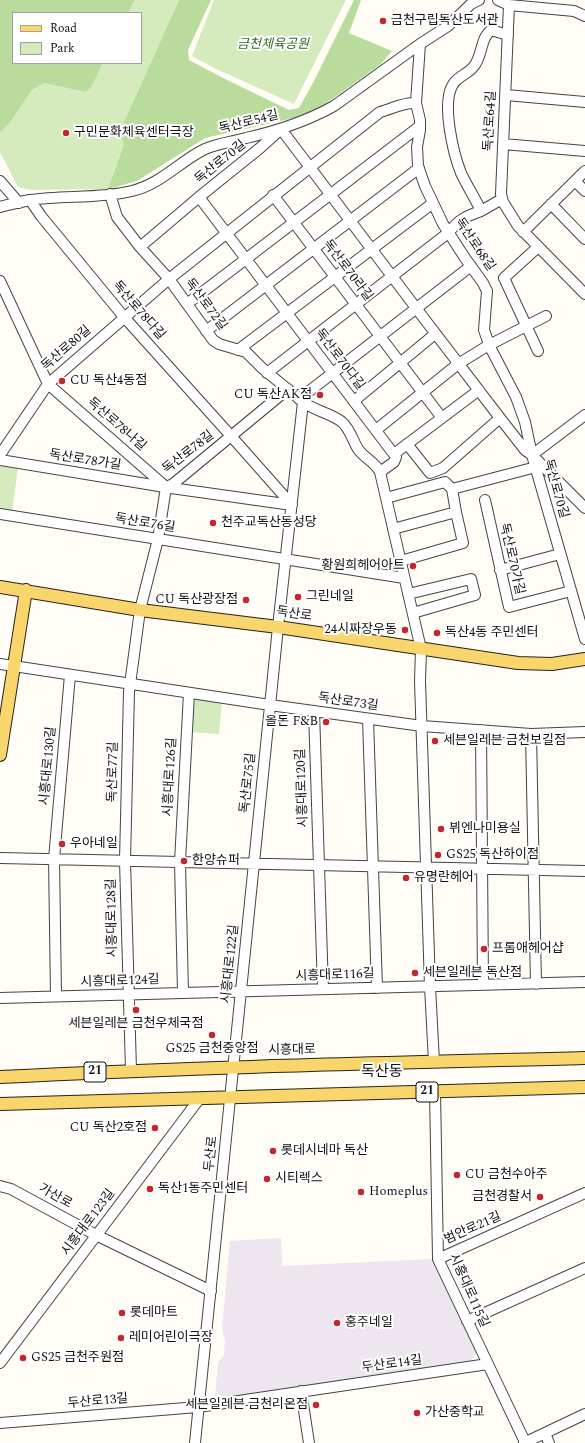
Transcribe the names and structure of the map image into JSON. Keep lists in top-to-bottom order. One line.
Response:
{"streets":{"main road":["독산로","시흥대로","21"],"street":["독산로64길","독산로54길","독산로70길","독산로68길","독산로70라길","독산로72길","독산로78다길","독산로80길","독산로70다길","독산로78나길","독산로78길","독산로78가길","독산로76길","독산로70가길","독산로73길","시흥대로130길","독산로77길","시흥대로126길","독산로75길","시흥대로120길","시흥대로128길","시흥대로122길","시흥대로116길","시흥대로124길","두산로","가산로","시흥대로123길","범안로21길","시흥대로115길","두산로14길","두산로13길"]},"crossings":[["독산로54길","독산로70길"],["독산로54길","독산로68길"],["독산로54길","독산로72길"],["독산로54길","독산로78다길"],["독산로70길","독산로68길"],["독산로70길","독산로72길"],["독산로70길","독산로70다길"],["독산로70길","독산로70가길"],["독산로72길","독산로80길"],["독산로72길","독산로70다길"],["독산로72길","독산로78길"],["독산로72길","독산로75길"],["독산로78다길","독산로80길"],["독산로78다길","독산로78길"],["독산로78다길","독산로78가길"],["독산로78다길","독산로75길"],["독산로80길","독산로78나길"],["독산로78나길","독산로78길"],["독산로78나길","독산로78가길"],["독산로78길","독산로78가길"],["독산로78길","독산로76길"],["독산로78길","독산로"],["독산로78길","독산로77길"],["독산로78가길","독산로75길"],["독산로76길","독산로75길"],["독산로","독산로77길"],["독산로","독산로75길"],["독산로73길","독산로75길"],["독산로73길","시흥대로120길"],["시흥대로130길","시흥대로124길"],["독산로77길","시흥대로128길"],["시흥대로126길","시흥대로124길"],["독산로75길","시흥대로122길"],["시흥대로120길","시흥대로116길"],["시흥대로128길","시흥대로124길"],["시흥대로128길","시흥대로"],["시흥대로122길","시흥대로116길"],["시흥대로122길","시흥대로124길"],["시흥대로122길","시흥대로"],["시흥대로122길","두산로"],["시흥대로116길","시흥대로124길"],["시흥대로","두산로"],["21","두산로"],["21","시흥대로123길"],["21","시흥대로115길"],["두산로","두산로14길"],["두산로","두산로13길"],["가산로","시흥대로123길"],["범안로21길","시흥대로115길"],["시흥대로115길","두산로14길"],["두산로14길","두산로13길"]],"districts":["독산동"],"parks":["금천체육공원"],"places":["금천구립독산도서관","구민문화체육센터극장","CU 독산4동점","CU 독산AK점","천주교독산동성당","황원희헤어아트","그린네일","CU 독산광장점","24시짜장우동","독산4동 주민센터","올돈 F&B","세븐일레븐 금천보길점","뷔엔나미용실","우아네일","GS25 독산하이점","한양슈퍼","유명란헤어","프롬애헤어샵","세븐일레븐 독산점","세븐일레븐 금천우체국점","GS25 금천중앙점","CU 독산2호점","롯데시네마 독산","CU 금천수아주","시티렉스","독산1동주민센터","Homeplus","금천경찰서","롯데마트","홍주네일","레미어린이극장","GS25 금천주원점","세븐일레븐 금천리온점","가산중학교"],"legend":["Road","Park"]}
